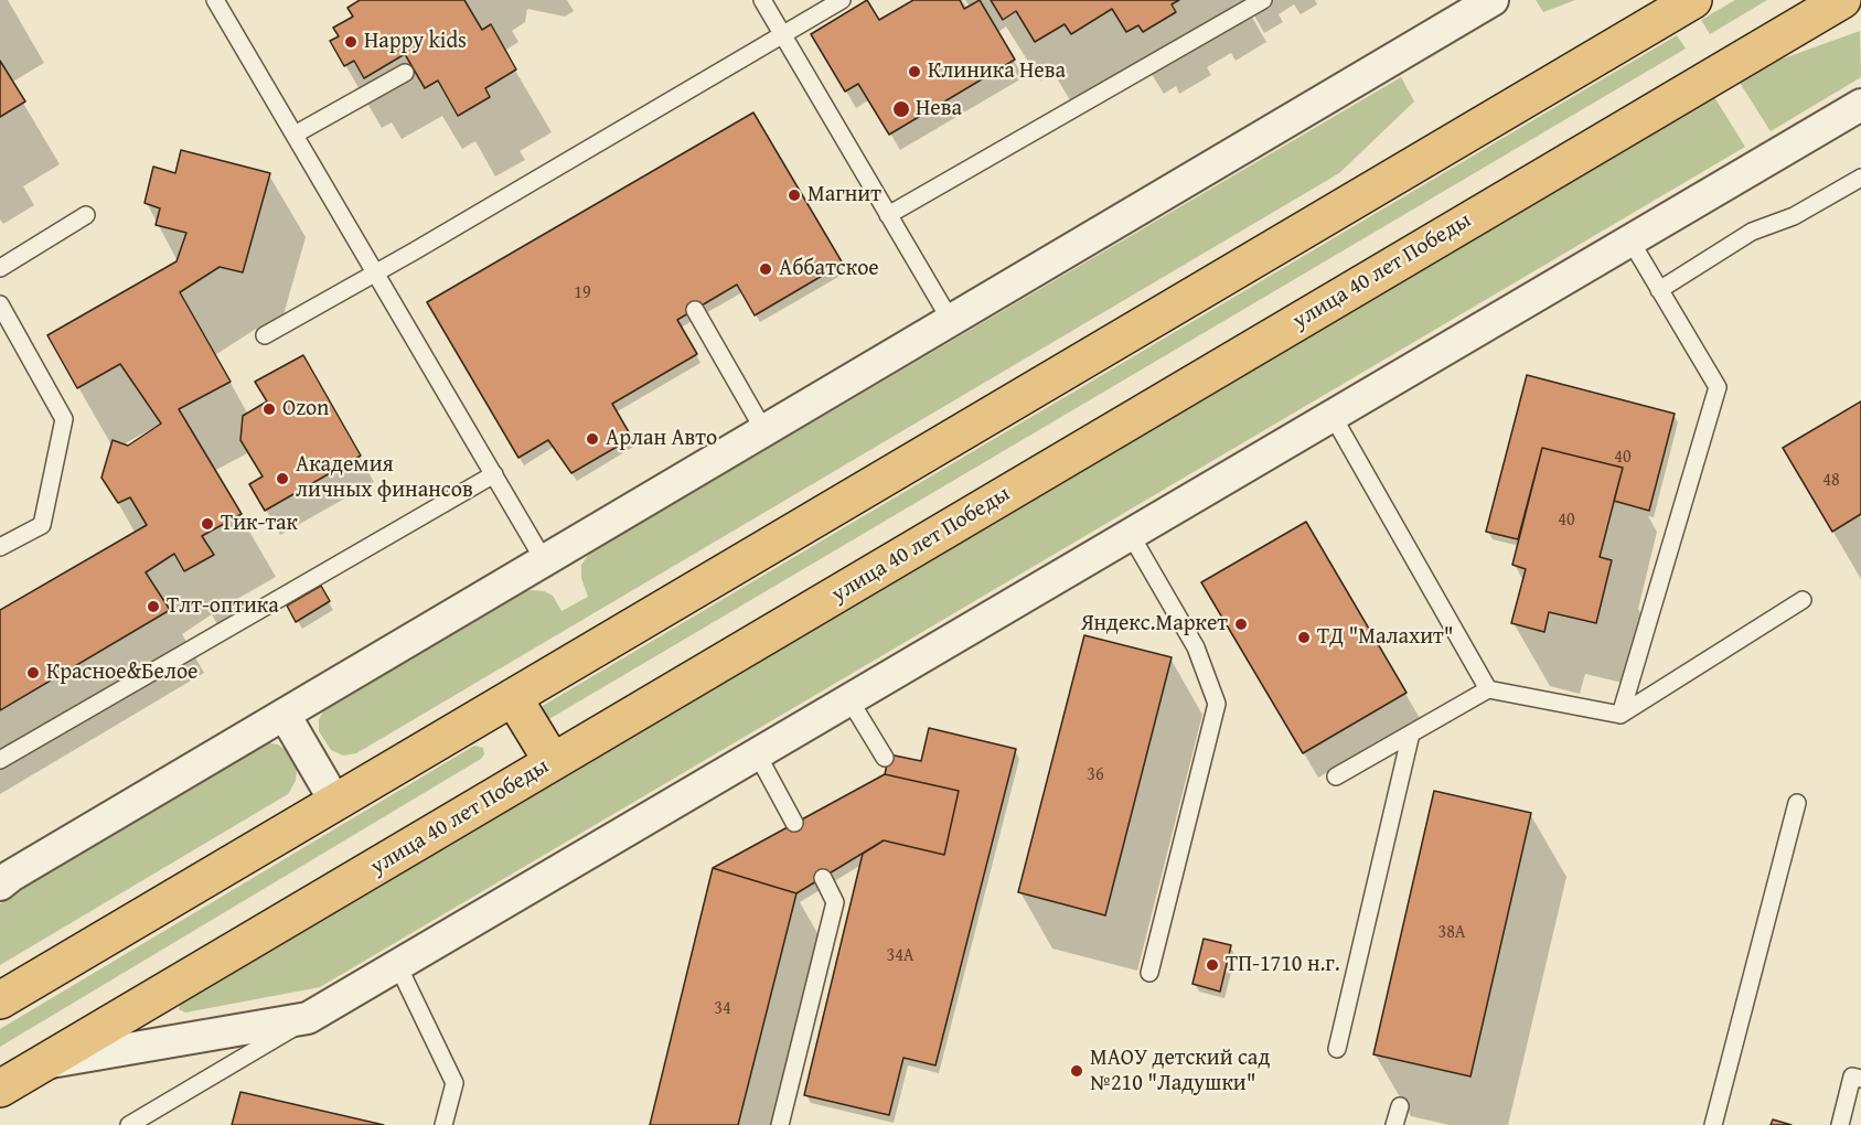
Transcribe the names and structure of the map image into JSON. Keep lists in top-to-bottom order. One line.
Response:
{"streets":{"main road":["улица 40 лет Победы"]},"places":["Happy kids","Клиника Нева","Нева","Магнит","Аббатское","Ozon","Арлан Авто","Академия личных финансов","Тик-так","Тлт-оптика","Яндекс.Маркет","ТД \"Малахит\"","Красное&Белое","ТП-1710 н.г.","МАОУ детский сад №210 \"Ладушки\""],"house_numbers":["19","40","48","40","36","38А","34А","34"]}
